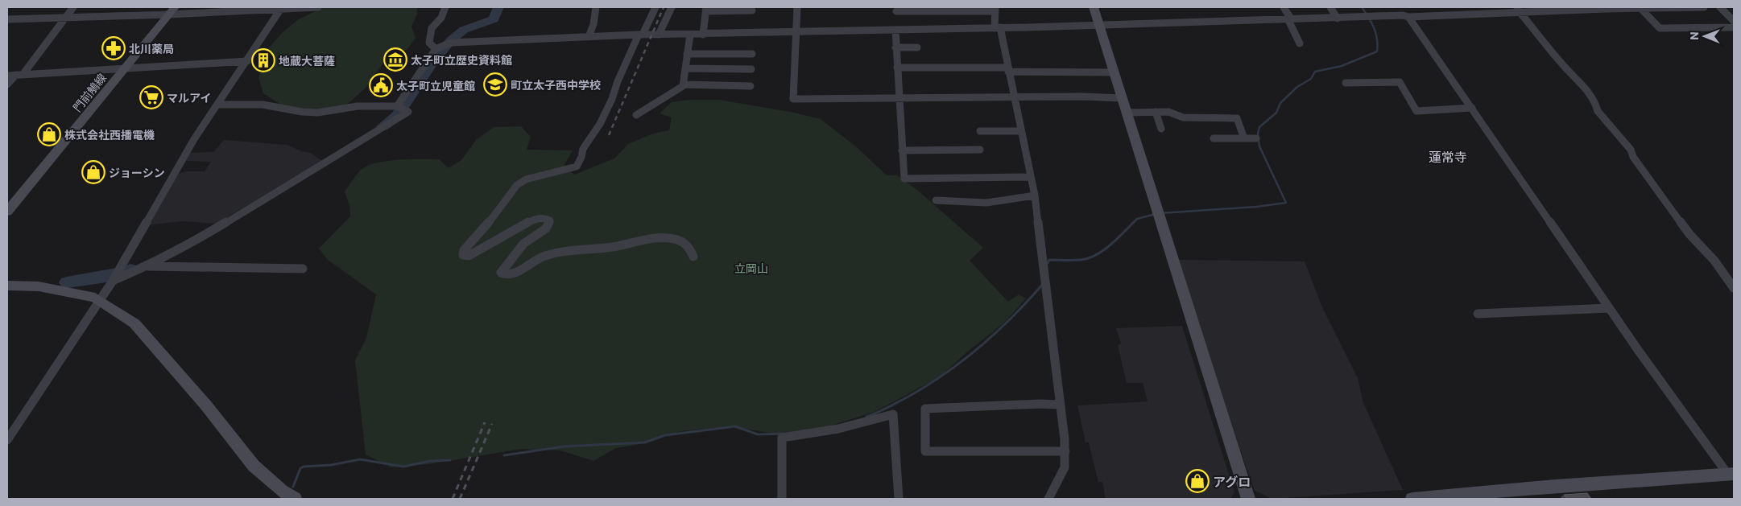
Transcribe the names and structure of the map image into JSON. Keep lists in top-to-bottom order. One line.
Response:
{"streets":{"street":["門前鵤線"]},"districts":["蓮常寺"],"parks":["立岡山"],"places":{"pharmacy":["北川薬局"],"museum":["太子町立歴史資料館"],"building":["地蔵大菩薩"],"school or university":["町立太子西中学校"],"public building":["太子町立児童館"],"supermarket":["マルアイ"],"shop":["株式会社西播電機","ジョーシン","アグロ"]},"north":"left"}
